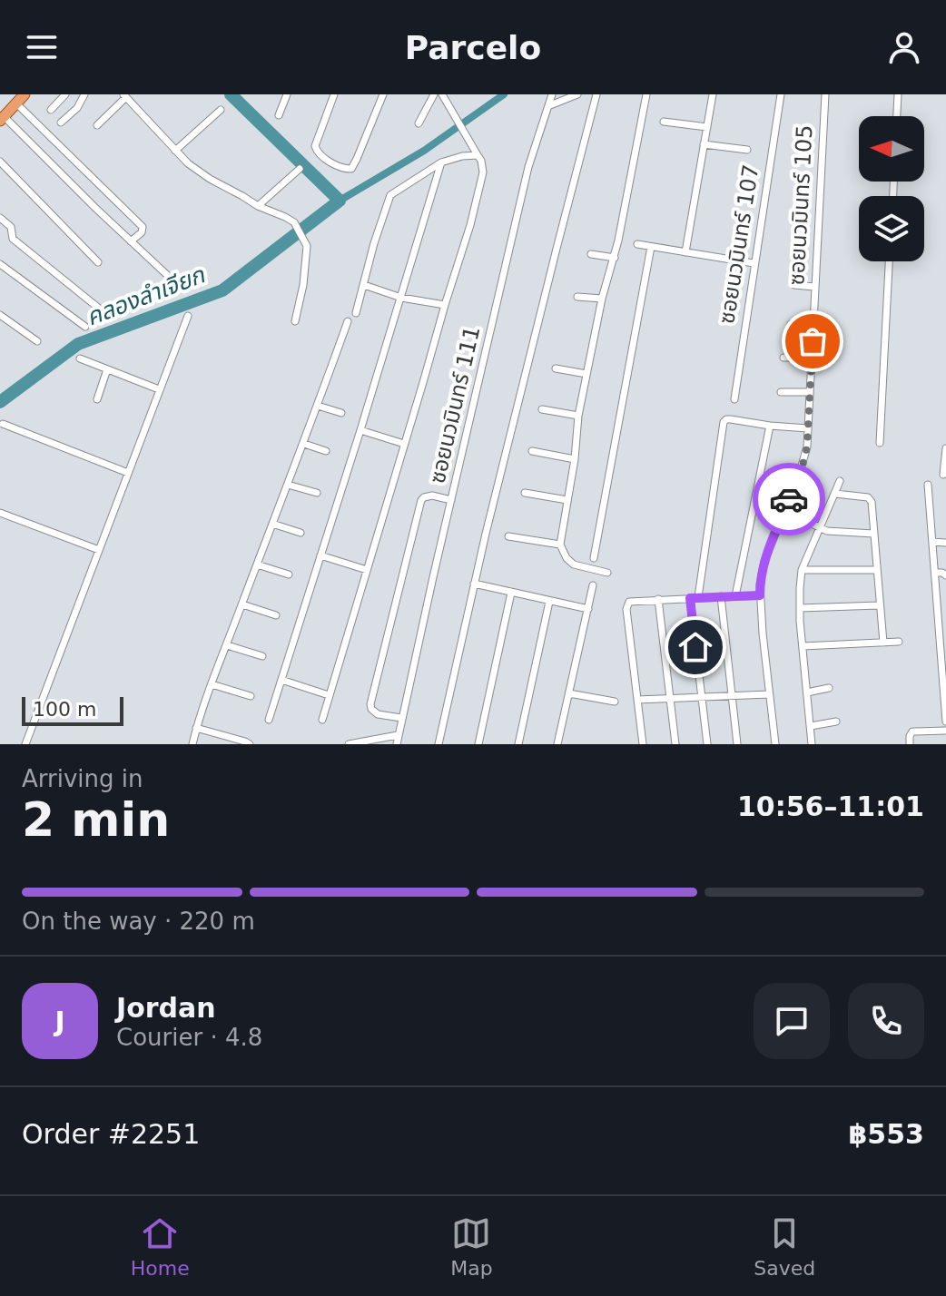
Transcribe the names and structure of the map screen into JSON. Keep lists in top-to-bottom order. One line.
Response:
{"streets":{"street":["ซอยนวมินทร์ 105","ซอยนวมินทร์ 107","ซอยนวมินทร์ 111"]},"water":["คลองลำเจียก"],"scale_bar":"100 m","north":"left","page":{"header":"Parcelo","scale":"100 m","heading":["2 min","Arriving in","10:56–11:01"],"panel":["Jordan","Courier · 4.8","Order #2251","฿553"],"bar":"On the way · 220 m","round":"J","tabs":["Home","Map","Saved"]}}
